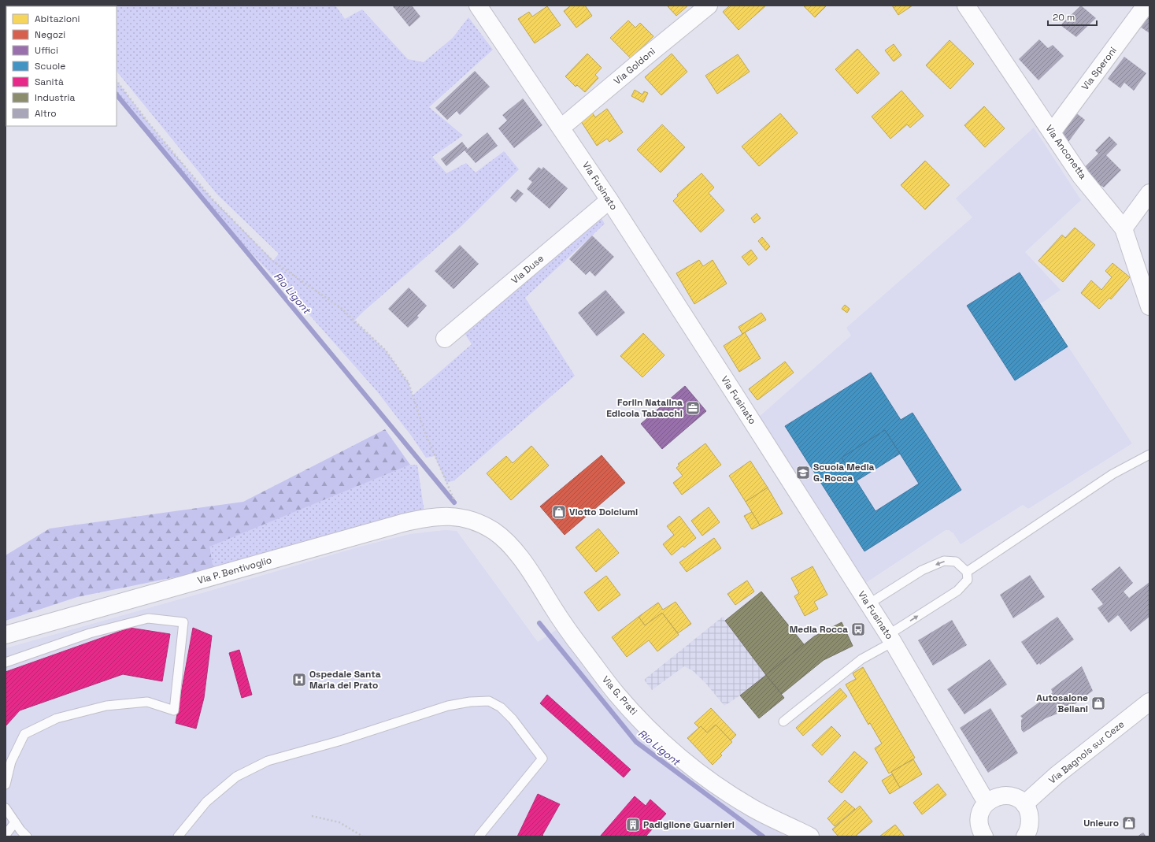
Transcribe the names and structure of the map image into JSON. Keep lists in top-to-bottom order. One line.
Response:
{"streets":{"street":["Via Goldoni","Via Speroni","Via Anconetta","Via Fusinato","Via Duse","Via P. Bentivoglio","Via G. Prati","Via Bagnols sur Ceze"]},"crossings":[["Via Goldoni","Via Fusinato"],["Via Speroni","Via Anconetta"],["Via Fusinato","Via Duse"],["Via P. Bentivoglio","Via G. Prati"]],"water":["Rio Ligont"],"places":{"office":["Forlin Natalina Edicola Tabacchi"],"school or university":["Scuola Media G. Rocca"],"shop":["Viotto Dolciumi","Autosalone Bellani","Unieuro"],"bus stop":["Media Rocca"],"hospital":["Ospedale Santa Maria del Prato"],"building":["Padiglione Guarnieri"]},"legend":["Abitazioni","Negozi","Uffici","Scuole","Sanità","Industria","Altro"],"scale_bar":"20 m"}
